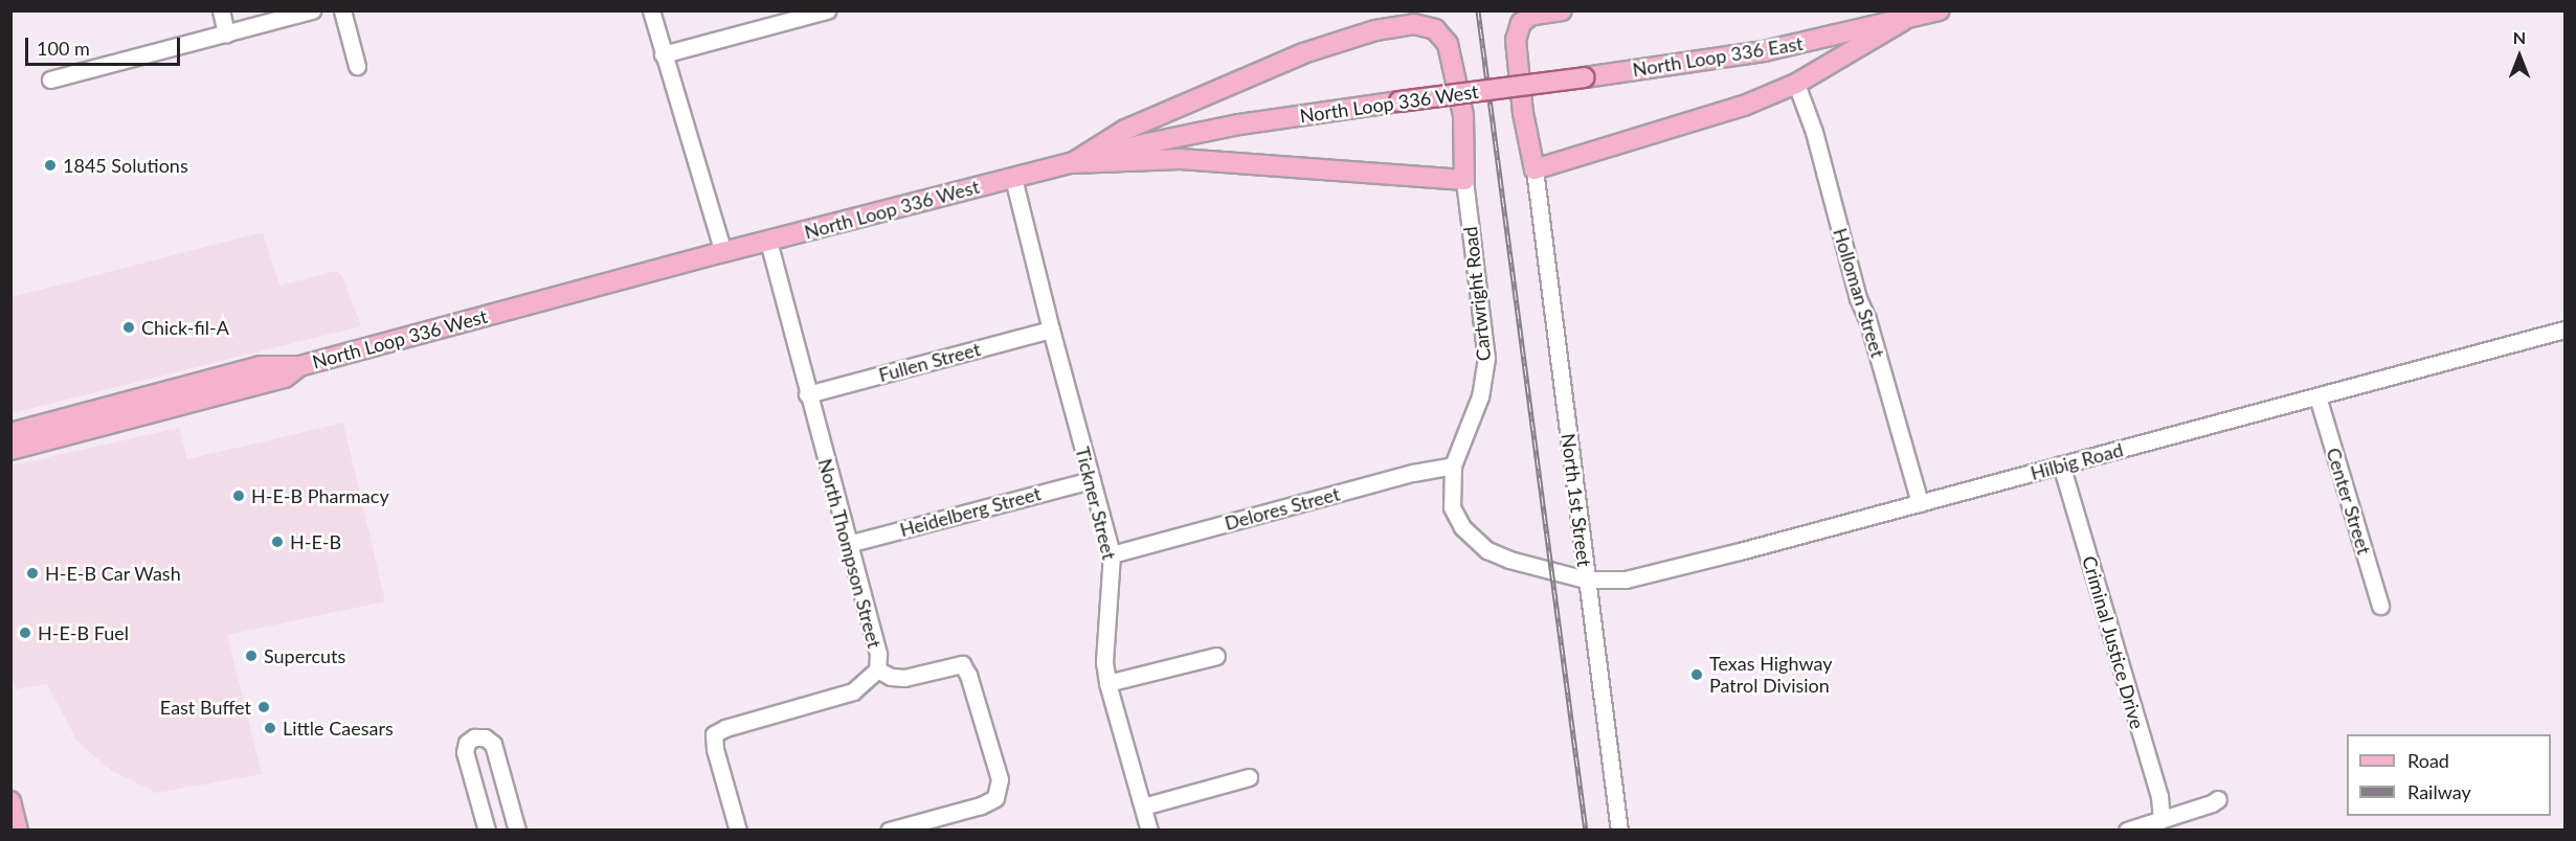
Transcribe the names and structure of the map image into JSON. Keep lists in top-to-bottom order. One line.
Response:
{"streets":{"main road":["North Loop 336 East","North Loop 336 West"],"street":["Holloman Street","Cartwright Road","Fullen Street","Hilbig Road","North 1st Street","Center Street","Tickner Street","Delores Street","Heidelberg Street","North Thompson Street","Criminal Justice Drive"]},"crossings":[["North Loop 336 East","North Loop 336 West"],["North Loop 336 West","Tickner Street"],["North Loop 336 West","North Thompson Street"],["Holloman Street","Hilbig Road"],["Cartwright Road","Hilbig Road"],["Cartwright Road","North 1st Street"],["Cartwright Road","Delores Street"],["Fullen Street","Tickner Street"],["Fullen Street","North Thompson Street"],["Hilbig Road","North 1st Street"],["Hilbig Road","Center Street"],["Hilbig Road","Criminal Justice Drive"],["Tickner Street","Delores Street"],["Tickner Street","Heidelberg Street"],["Heidelberg Street","North Thompson Street"]],"places":["1845 Solutions","Chick-fil-A","H-E-B Pharmacy","H-E-B","H-E-B Car Wash","H-E-B Fuel","Supercuts","Texas Highway Patrol Division","East Buffet","Little Caesars"],"legend":["Road","Railway"],"scale_bar":"100 m","north":"top"}
